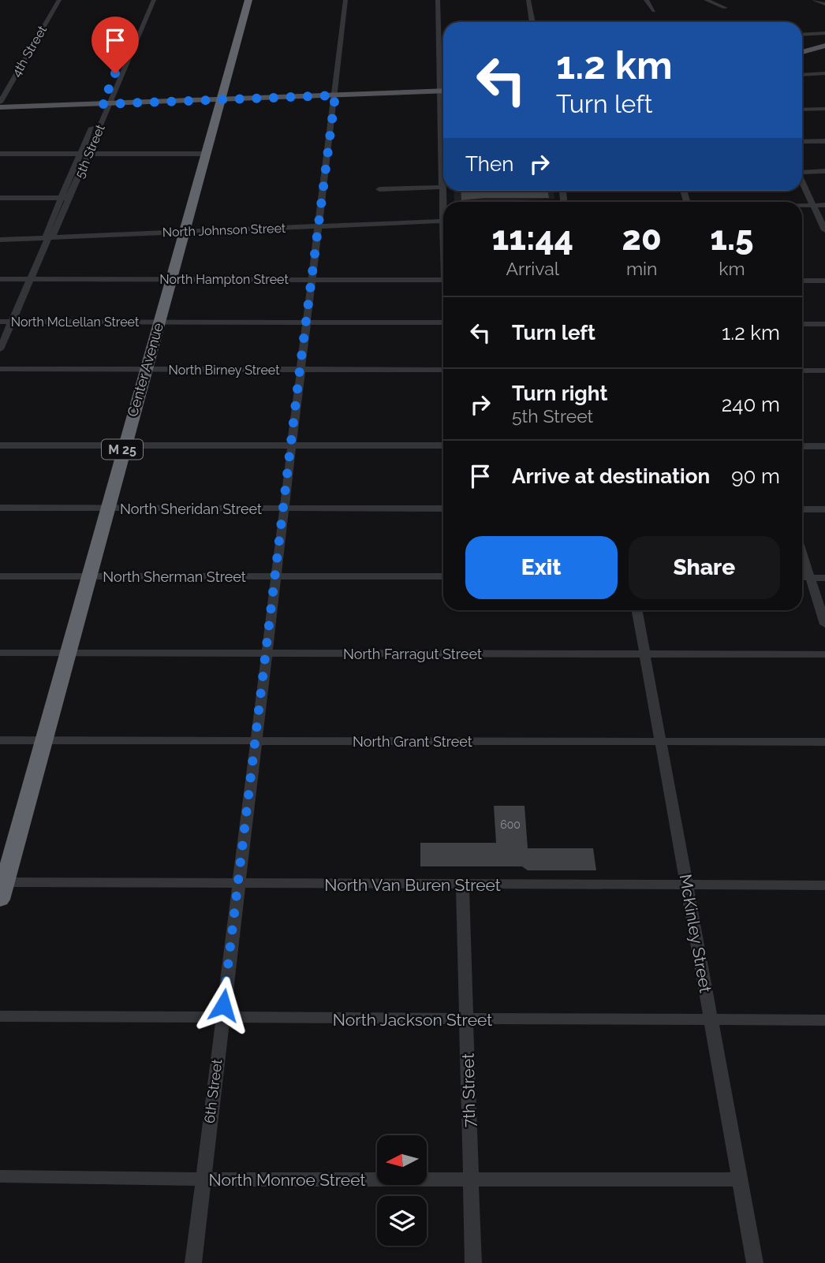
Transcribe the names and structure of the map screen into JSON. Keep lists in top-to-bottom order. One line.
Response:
{"streets":{"highway":["Center Avenue","M 25"],"street":["4th Street","5th Street","North Johnson Street","North Hampton Street","North McLellan Street","North Birney Street","North Sheridan Street","North Sherman Street","North Farragut Street","North Grant Street","North Van Buren Street","McKinley Street","North Jackson Street","7th Street","6th Street","North Monroe Street"]},"crossings":[["5th Street","North Johnson Street"],["5th Street","North Hampton Street"],["5th Street","North McLellan Street"],["North Johnson Street","Center Avenue"],["North Johnson Street","6th Street"],["North Hampton Street","Center Avenue"],["North Hampton Street","6th Street"],["North McLellan Street","Center Avenue"],["North McLellan Street","6th Street"],["Center Avenue","North Birney Street"],["Center Avenue","North Sheridan Street"],["Center Avenue","North Sherman Street"],["Center Avenue","North Farragut Street"],["Center Avenue","North Grant Street"],["Center Avenue","North Van Buren Street"],["North Birney Street","6th Street"],["North Sheridan Street","6th Street"],["North Sherman Street","6th Street"],["North Farragut Street","McKinley Street"],["North Farragut Street","6th Street"],["North Grant Street","McKinley Street"],["North Grant Street","6th Street"],["North Van Buren Street","McKinley Street"],["North Van Buren Street","7th Street"],["North Van Buren Street","6th Street"],["McKinley Street","North Jackson Street"],["McKinley Street","North Monroe Street"],["North Jackson Street","7th Street"],["North Jackson Street","6th Street"],["7th Street","North Monroe Street"],["6th Street","North Monroe Street"]],"house_numbers":["600"],"north":"left","page":{"turn":["1.2 km","Turn left"],"then":"Then","eta":["11:44","Arrival","20","min","1.5","km"],"list":[{"name":"Turn left","value":"1.2 km"},{"name":"Turn right","note":"5th Street","value":"240 m"},{"name":"Arrive at destination","value":"90 m"}],"buttons":["Exit","Share"]}}
